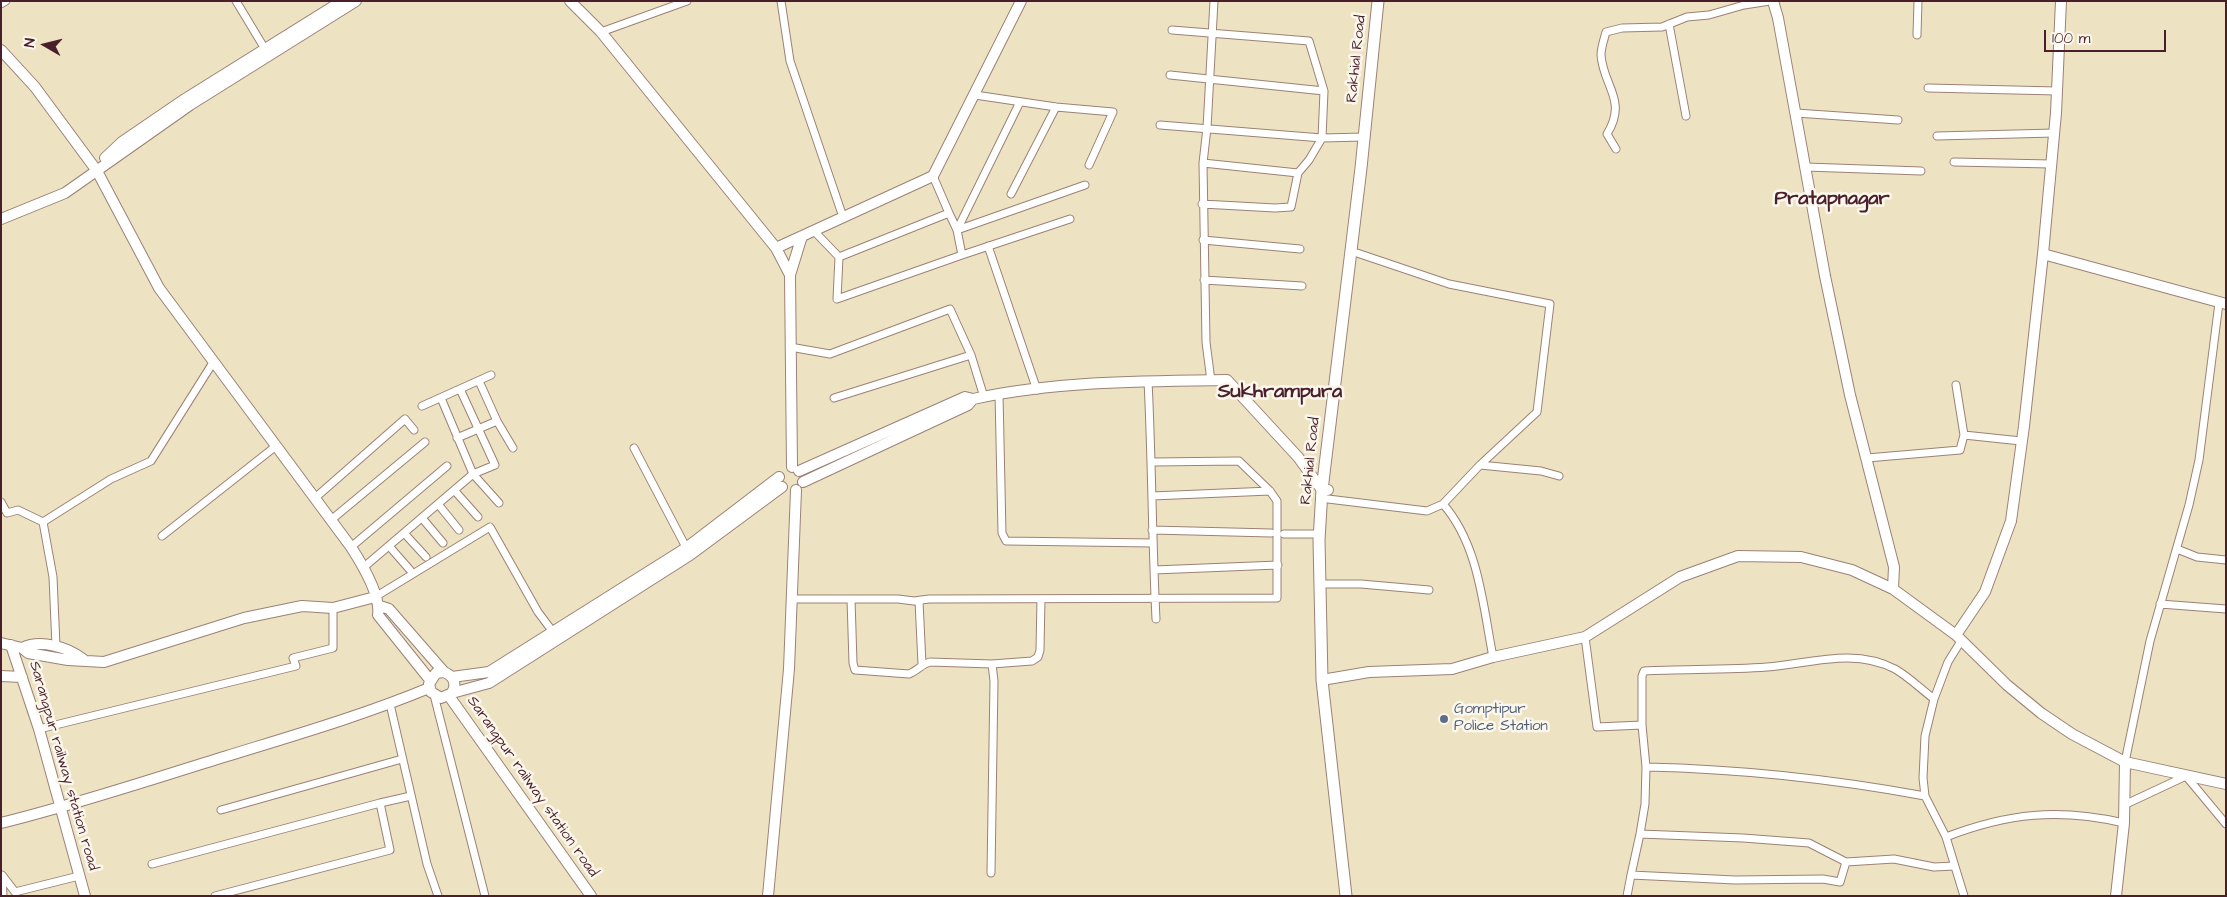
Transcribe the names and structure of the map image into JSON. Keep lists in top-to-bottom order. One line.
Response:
{"streets":{"main road":["Rakhial Road"],"street":["Sarangpur railway station road"]},"districts":["Pratapnagar","Sukhrampura"],"places":["Gomptipur Police Station"],"scale_bar":"100 m","north":"left"}
